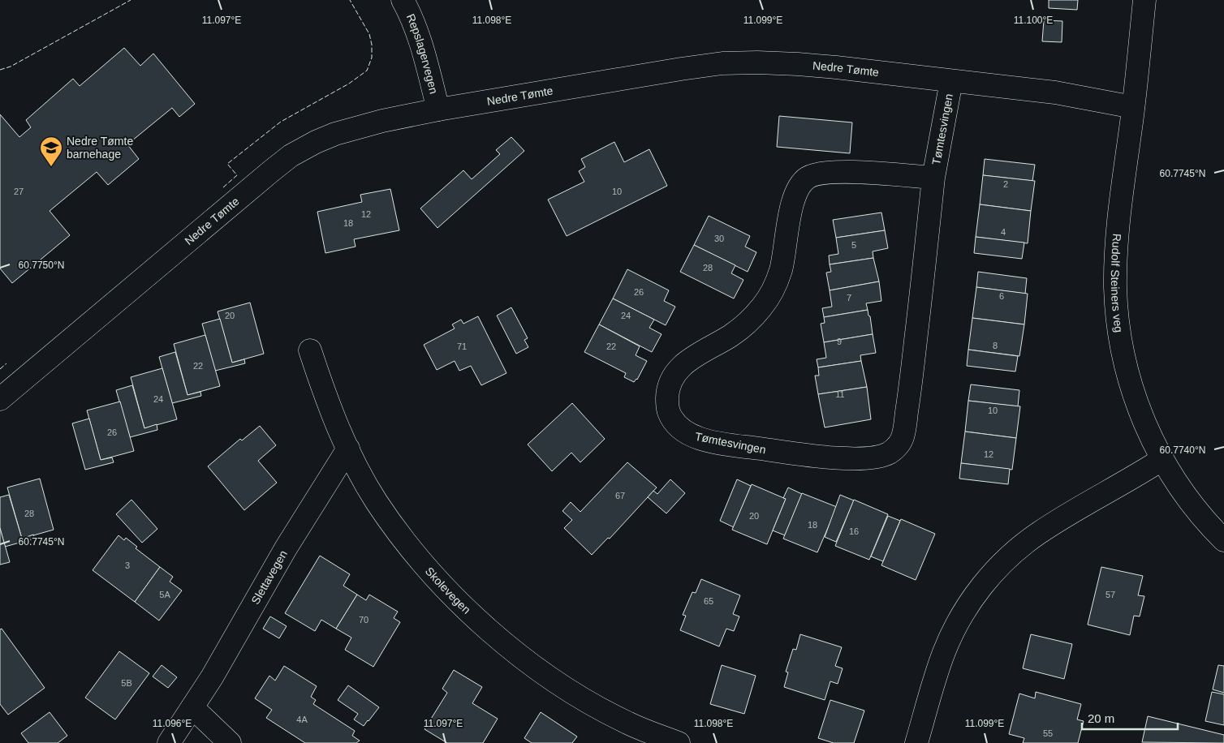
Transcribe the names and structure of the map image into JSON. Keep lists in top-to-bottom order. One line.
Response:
{"streets":{"street":["Repslagervegen","Nedre Tømte","Tømtesvingen","Rudolf Steiners veg","Slettavegen","Skolevegen"]},"crossings":[["Repslagervegen","Nedre Tømte"],["Nedre Tømte","Tømtesvingen"],["Nedre Tømte","Rudolf Steiners veg"],["Slettavegen","Skolevegen"]],"places":{"school or university":["Nedre Tømte barnehage"]},"house_numbers":["2","27","10","12","18","4","30","5","28","26","6","7","20","24","9","8","71","22","22","11","24","10","26","12","67","28","20","18","16","3","5A","57","65","70","5B","4A","55"],"scale_bar":"20 m","coordinates":["11.097°E","11.098°E","11.099°E","11.100°E","60.7745°N","60.7750°N","60.7740°N","11.096°E"]}
